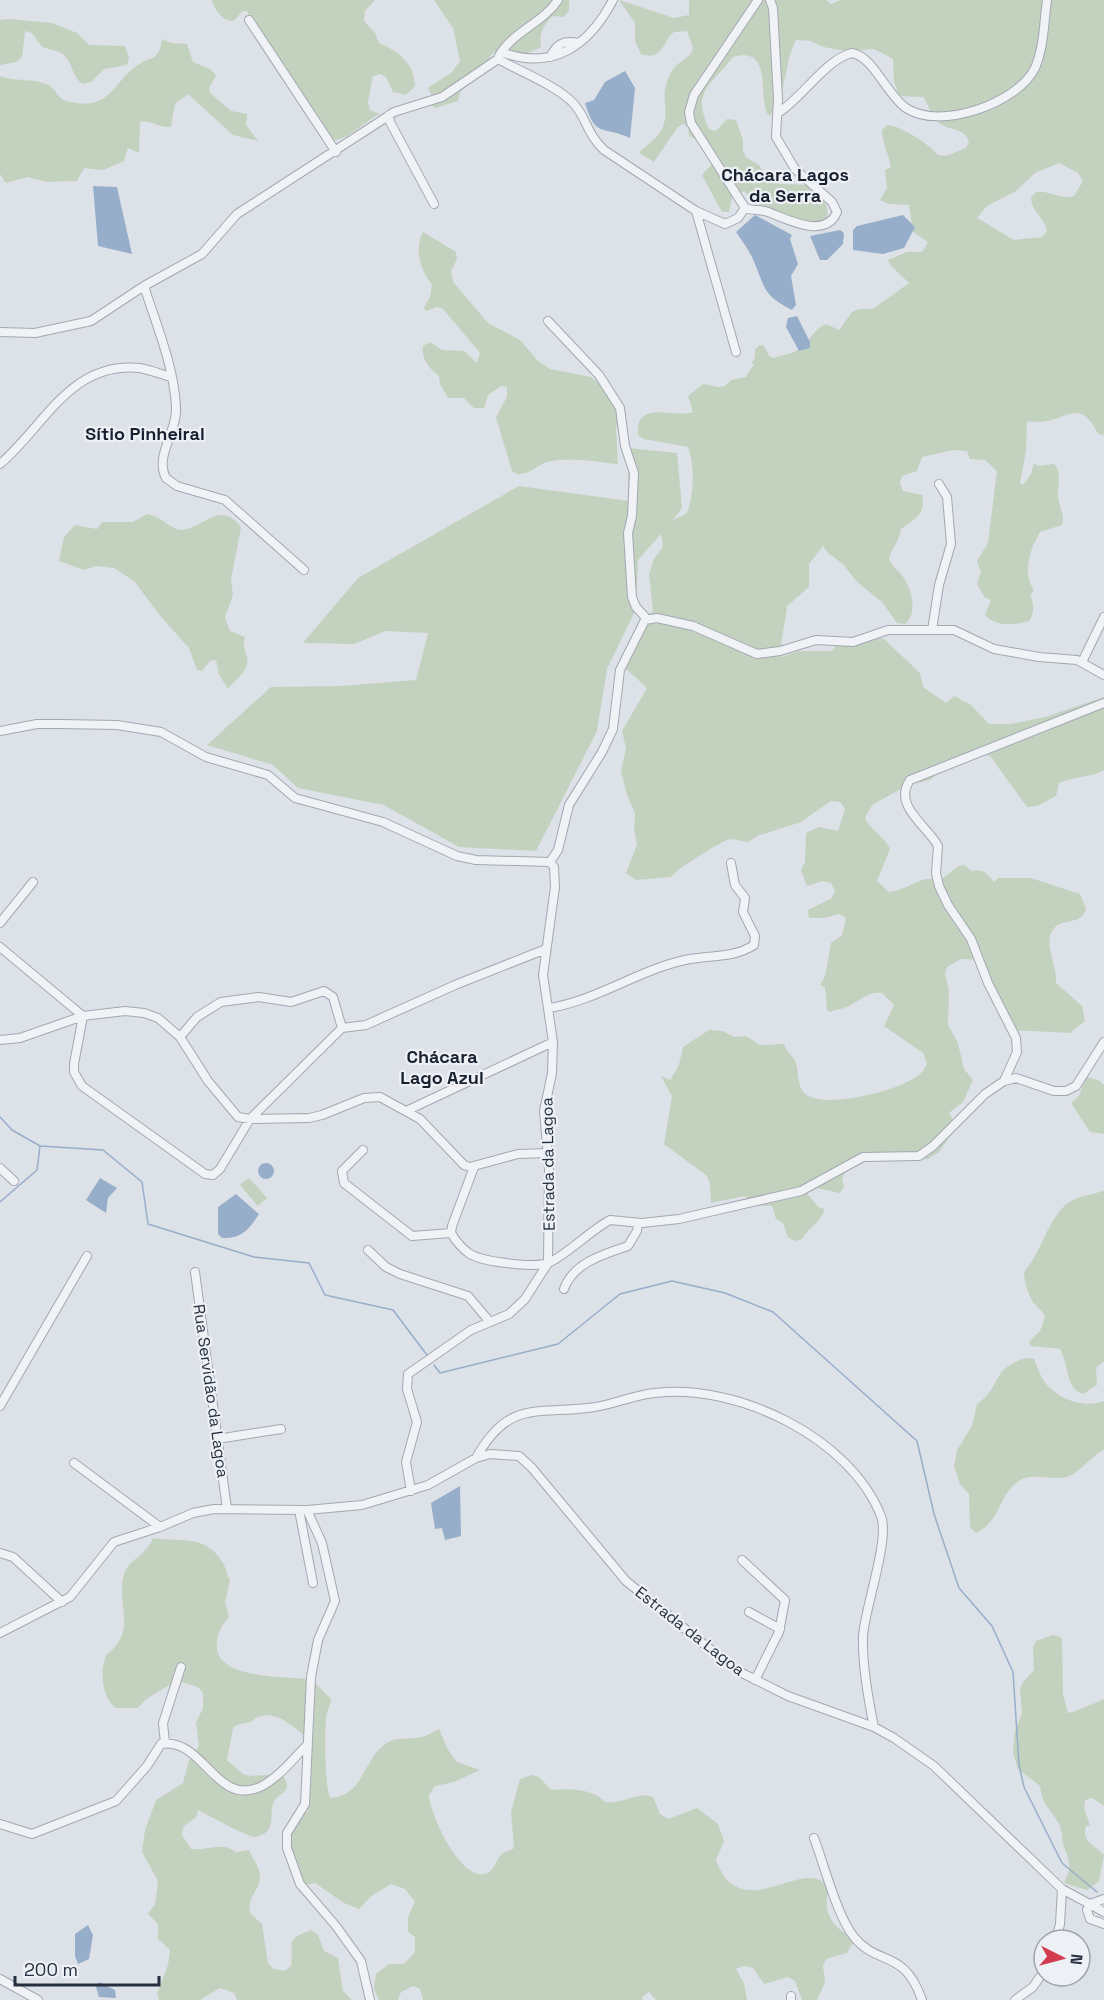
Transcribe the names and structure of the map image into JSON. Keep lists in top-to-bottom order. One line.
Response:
{"streets":{"street":["Estrada da Lagoa","Rua Servidão da Lagoa"]},"crossings":[["Estrada da Lagoa","Rua Servidão da Lagoa"]],"districts":["Chácara Lagos da Serra","Sítio Pinheiral","Chácara Lago Azul"],"scale_bar":"200 m","north":"right"}
